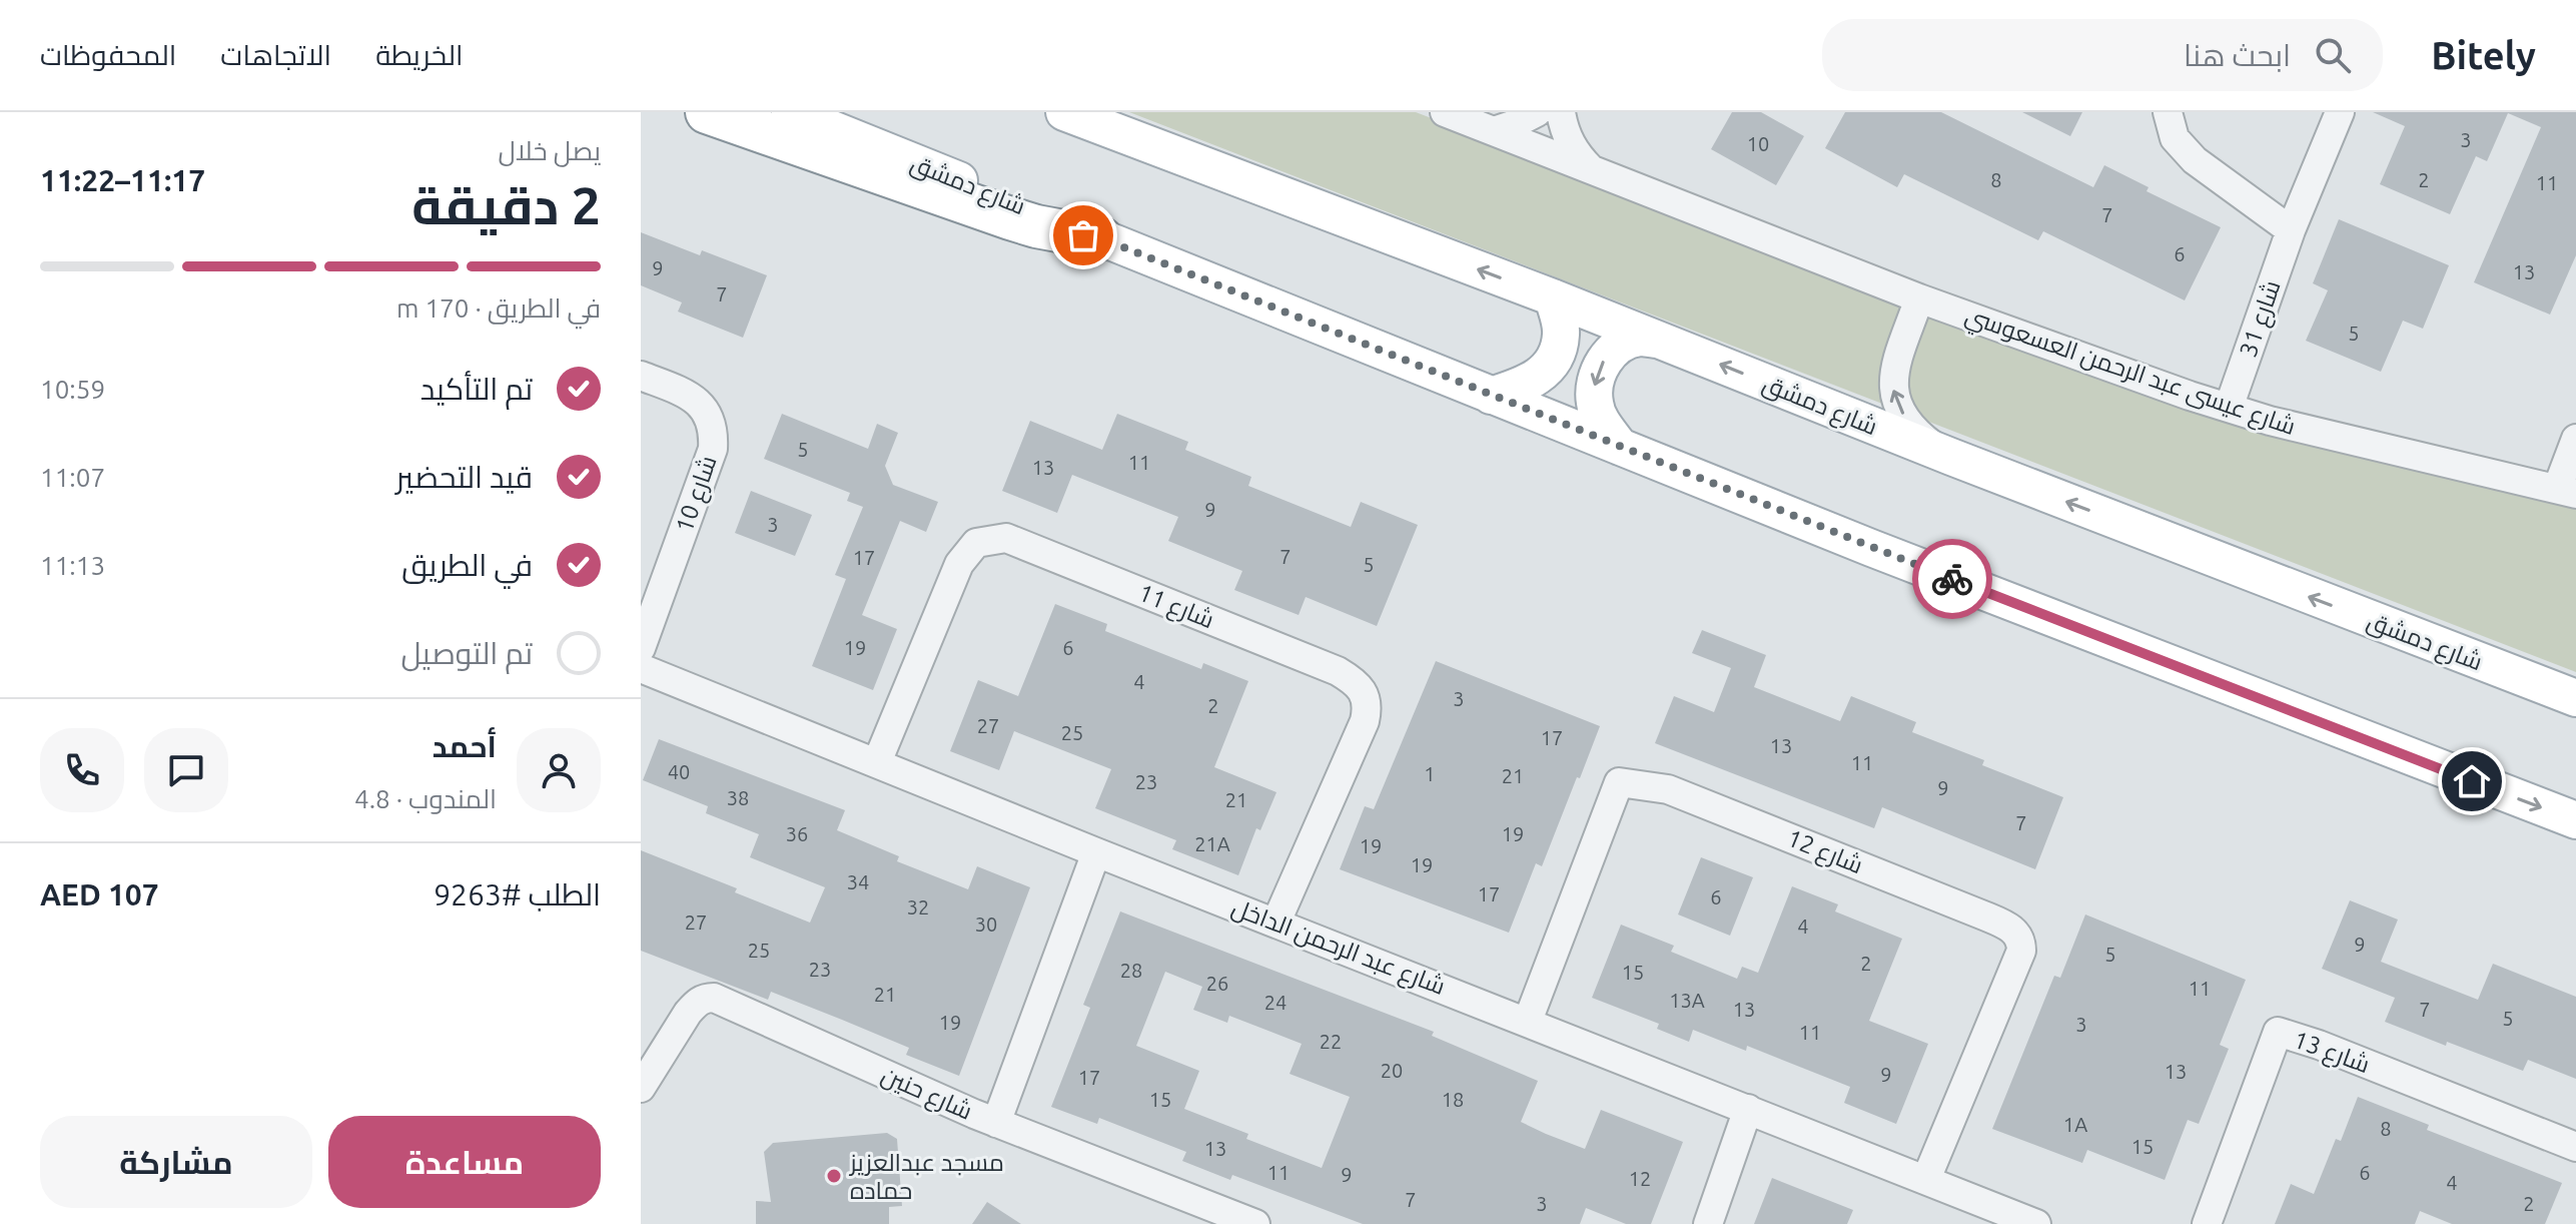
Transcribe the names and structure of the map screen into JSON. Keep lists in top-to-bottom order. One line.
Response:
{"streets":{"main road":["شارع دمشق"],"street":["شارع 31","شارع عيسى عبد الرحمن العسعوسي","شارع 10","شارع 11","شارع 12","شارع عبد الرحمن الداخل","شارع 13","شارع حنين"]},"crossings":[["شارع 31","شارع عيسى عبد الرحمن العسعوسي"],["شارع 11","شارع عبد الرحمن الداخل"],["شارع 12","شارع عبد الرحمن الداخل"]],"places":["مسجد عبدالعزيز حماده"],"house_numbers":["3","10","8","2","11","7","6","9","13","7","5","5","11","13","9","3","7","17","5","19","6","4","3","2","27","25","17","13","11","40","1","21","23","9","38","21","7","36","19","21A","19","19","34","17","6","32","27","30","4","9","25","5","2","23","28","15","26","11","21","13A","24","13","7","5","19","3","11","22","20","13","9","17","15","18","1A","8","15","13","11","6","9","12","4","7","3","2"],"page":{"header":"Bitely","search":"ابحث هنا","nav":["الخريطة","الاتجاهات","المحفوظات"],"heading":["2 دقيقة","يصل خلال","11:17–11:22"],"panel":["أحمد","المندوب · 4.8","الطلب #9263","AED 107"],"bar":"في الطريق · 170 m","list":[["تم التأكيد","10:59"],["قيد التحضير","11:07"],["في الطريق","11:13"],"تم التوصيل"],"buttons":["مساعدة","مشاركة"]}}
